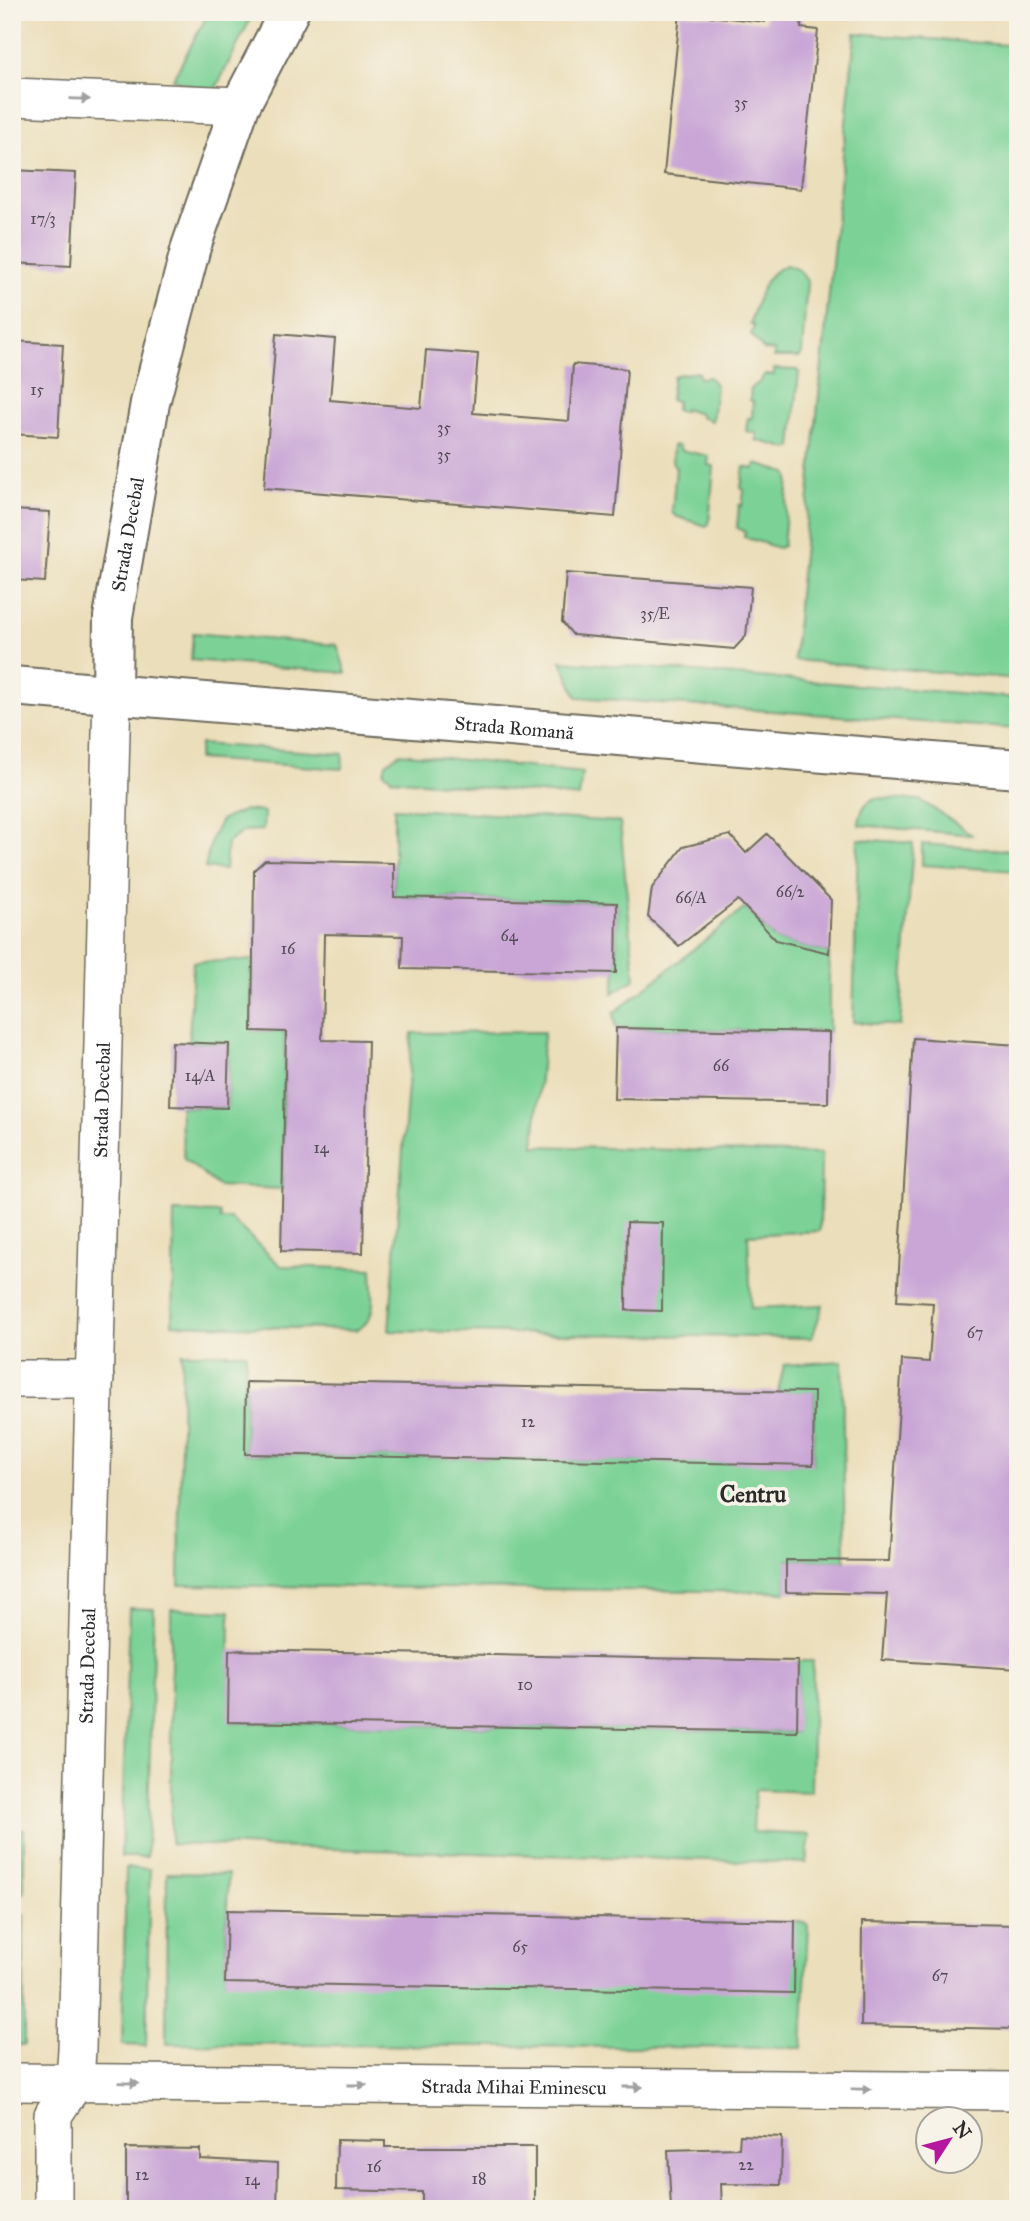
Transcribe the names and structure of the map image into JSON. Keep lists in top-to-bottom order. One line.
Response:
{"streets":{"main road":["Strada Decebal","Strada Romană"],"street":["Strada Mihai Eminescu"]},"crossings":[["Strada Decebal","Strada Romană"],["Strada Decebal","Strada Mihai Eminescu"]],"one_way":["Strada Mihai Eminescu"],"districts":["Centru"],"house_numbers":["35","17/3","15","35","35","35/E","66/2","66/A","64","16","66","14/A","14","67","12","10","65","67","22","16","12","18","14"],"north":"top right"}
